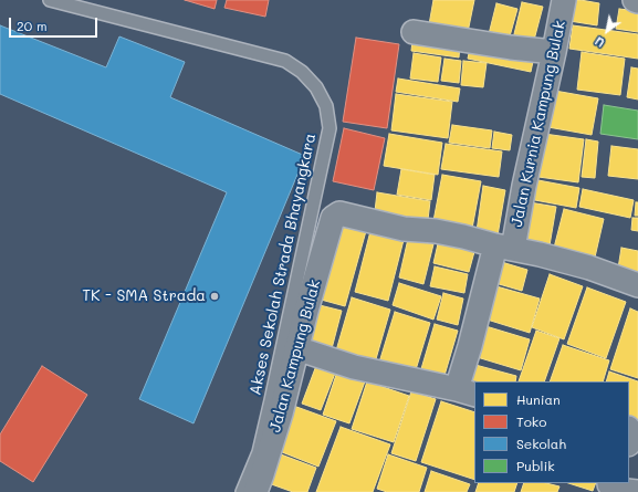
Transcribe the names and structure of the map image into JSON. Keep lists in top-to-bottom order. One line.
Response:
{"streets":{"street":["Jalan Kurnia Kampung Bulak","Jalan Kampung Bulak"],"lane":["Akses Sekolah Strada Bhayangkara"]},"crossings":[["Jalan Kurnia Kampung Bulak","Jalan Kampung Bulak"]],"places":["TK - SMA Strada"],"legend":["Hunian","Toko","Sekolah","Publik"],"scale_bar":"20 m","north":"bottom left"}
